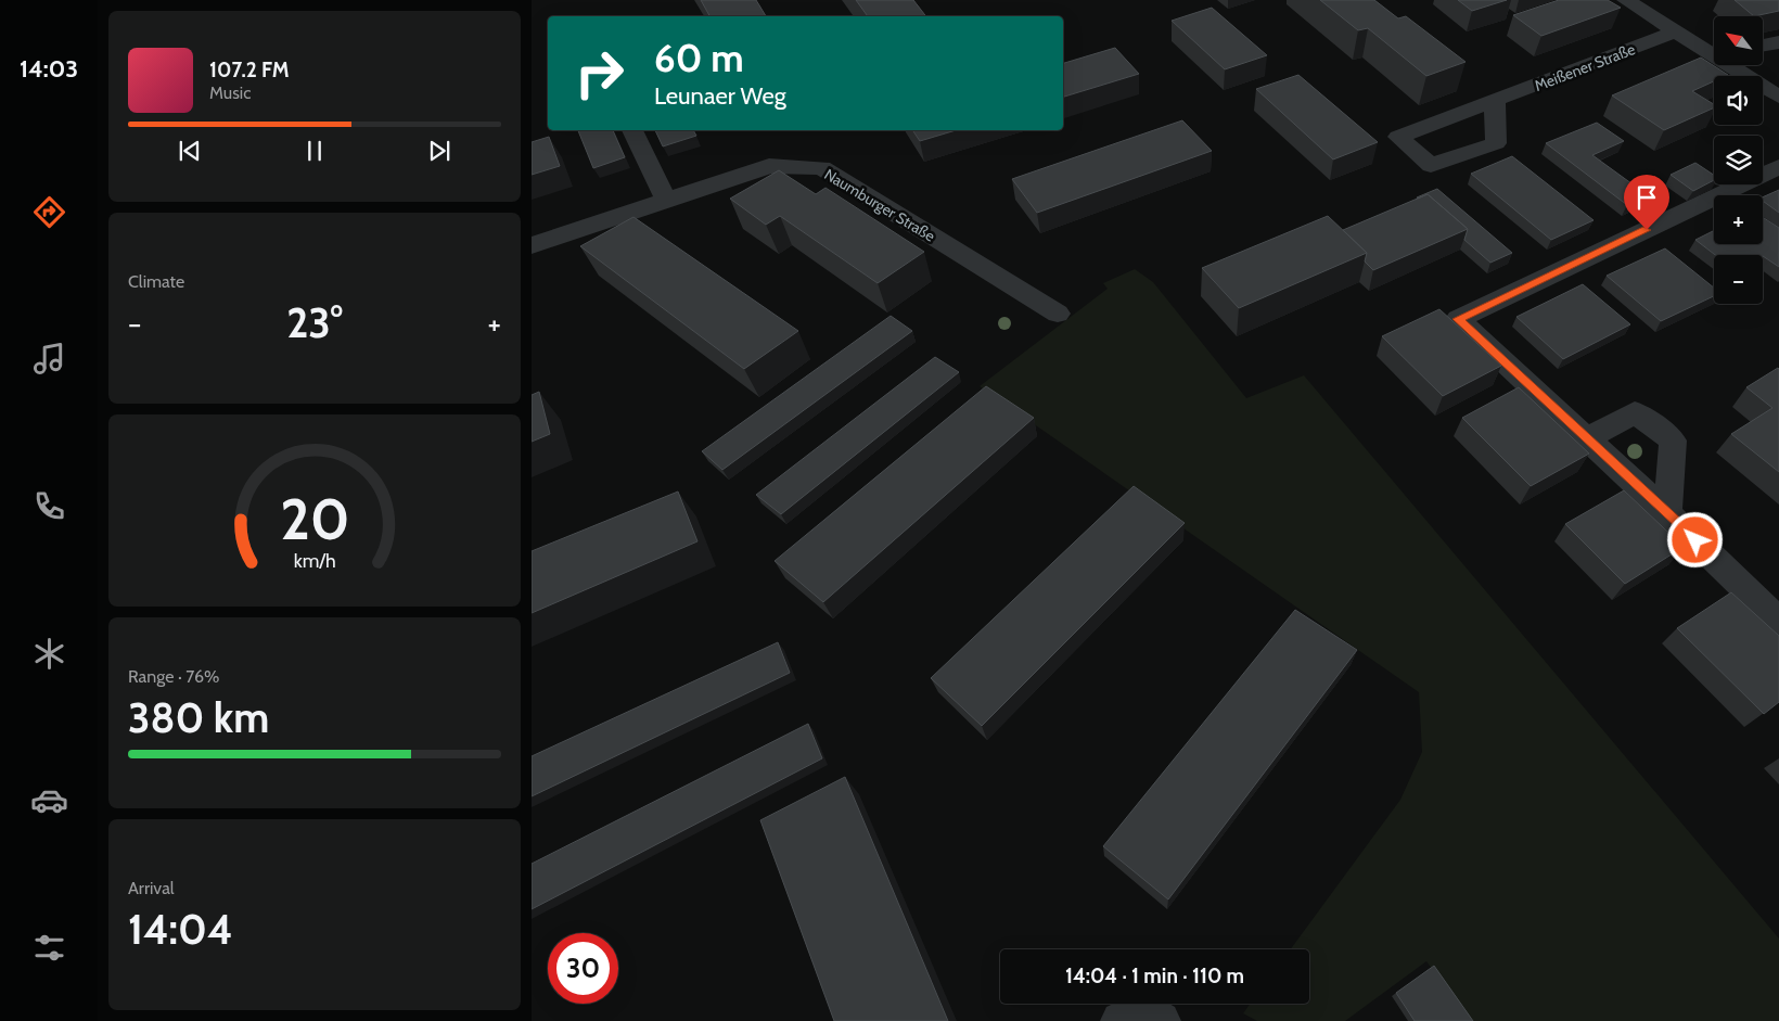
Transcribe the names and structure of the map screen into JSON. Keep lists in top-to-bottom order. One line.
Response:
{"streets":{"street":["Meißener Straße","Naumburger Straße"]},"north":"top left","page":{"tabs":"14:03","map_buttons":["+","−"],"turn":["60 m","Leunaer Weg"],"song":["107.2 FM","Music"],"tile":["Climate",["Range · 76%","380 km"],["Arrival","14:04"]],"heat":["−","23°","+"],"limit":"30","trip":"14:04 · 1 min · 110 m","gauge":["20","km/h"]}}
